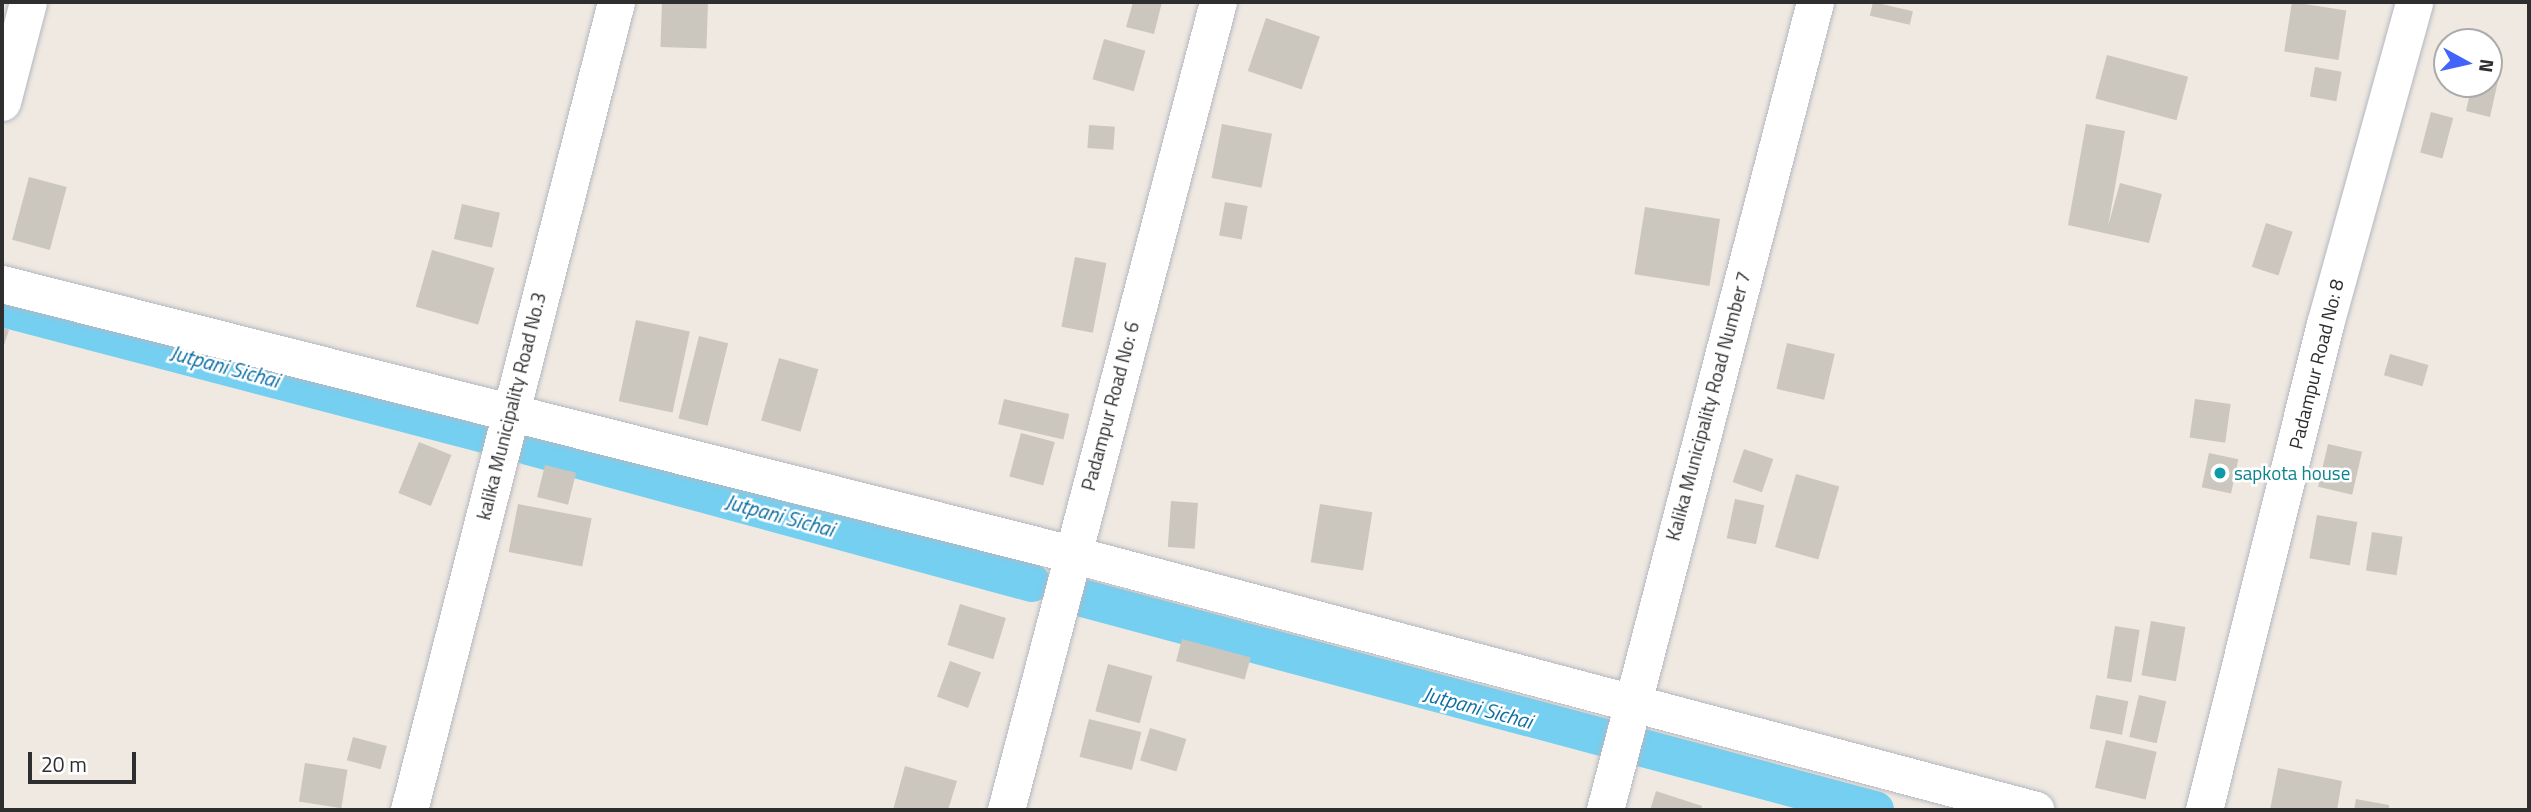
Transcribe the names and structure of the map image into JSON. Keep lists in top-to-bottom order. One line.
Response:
{"streets":{"street":["Padampur Road No: 8","kalika Municipality Road No.3","Padampur Road No: 6","Kalika Municipality Road Number 7"]},"water":["Jutpani Sichai"],"places":["sapkota house"],"scale_bar":"20 m","north":"right"}
